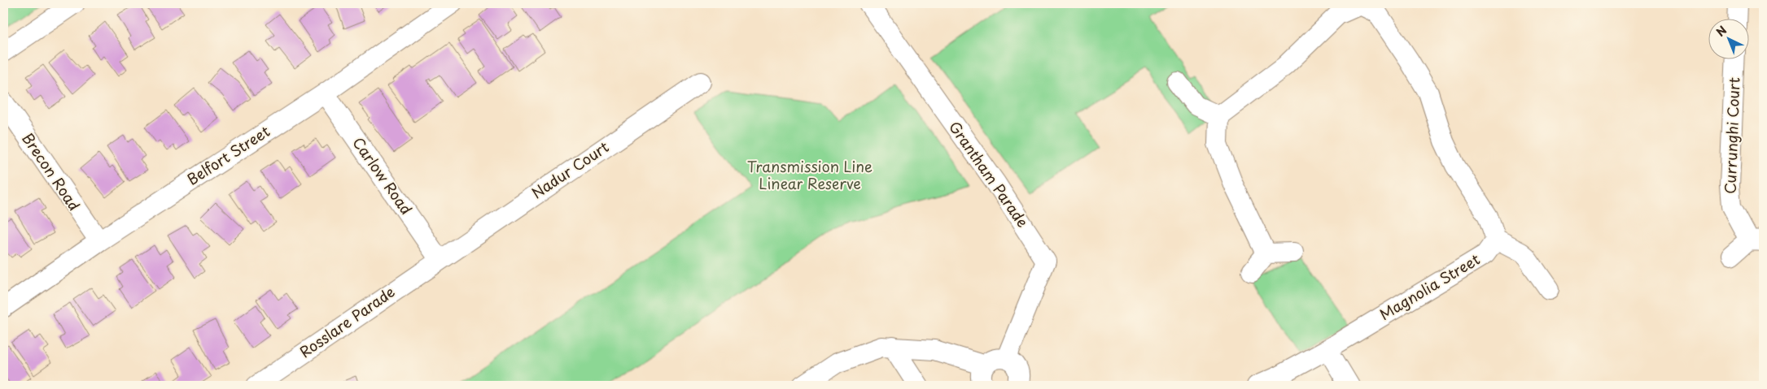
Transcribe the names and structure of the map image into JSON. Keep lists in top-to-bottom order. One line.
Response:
{"streets":{"street":["Currunghi Court","Belfort Street","Nadur Court","Brecon Road","Grantham Parade","Carlow Road","Magnolia Street","Rosslare Parade"]},"crossings":[["Belfort Street","Brecon Road"],["Belfort Street","Carlow Road"],["Nadur Court","Carlow Road"],["Nadur Court","Rosslare Parade"],["Carlow Road","Rosslare Parade"]],"parks":["Transmission Line Linear Reserve"],"north":"top left"}
